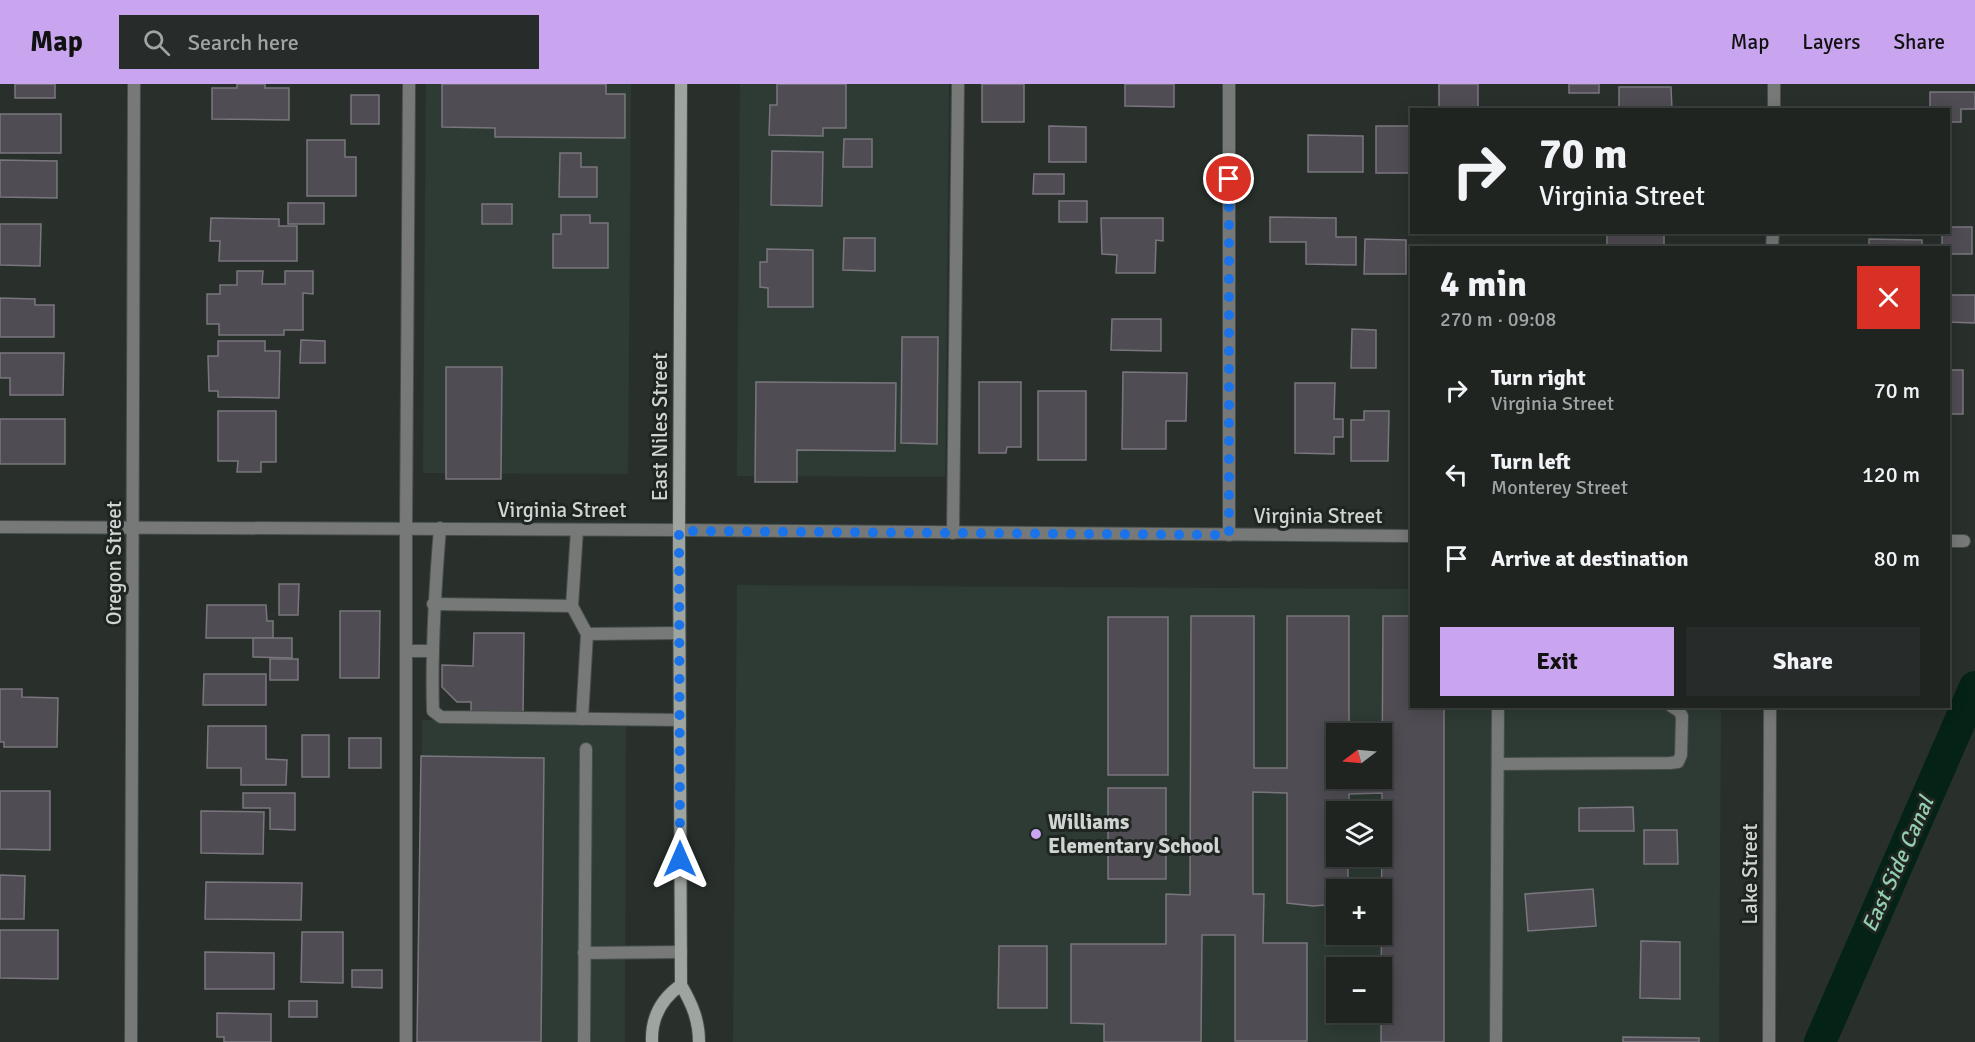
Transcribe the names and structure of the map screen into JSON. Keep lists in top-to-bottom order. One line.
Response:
{"streets":{"main road":["East Niles Street"],"street":["Virginia Street","Oregon Street","Lake Street"]},"crossings":[["East Niles Street","Virginia Street"],["Virginia Street","Oregon Street"]],"water":["East Side Canal"],"places":["Williams Elementary School"],"north":"left","page":{"header":"Map","search":"Search here","nav":["Map","Layers","Share"],"turn":["70 m","Virginia Street"],"heading":["4 min","270 m · 09:08"],"list":[{"name":"Turn right","note":"Virginia Street","value":"70 m"},{"name":"Turn left","note":"Monterey Street","value":"120 m"},{"name":"Arrive at destination","value":"80 m"}],"buttons":["Exit","Share"],"map_buttons":["+","−"]}}
